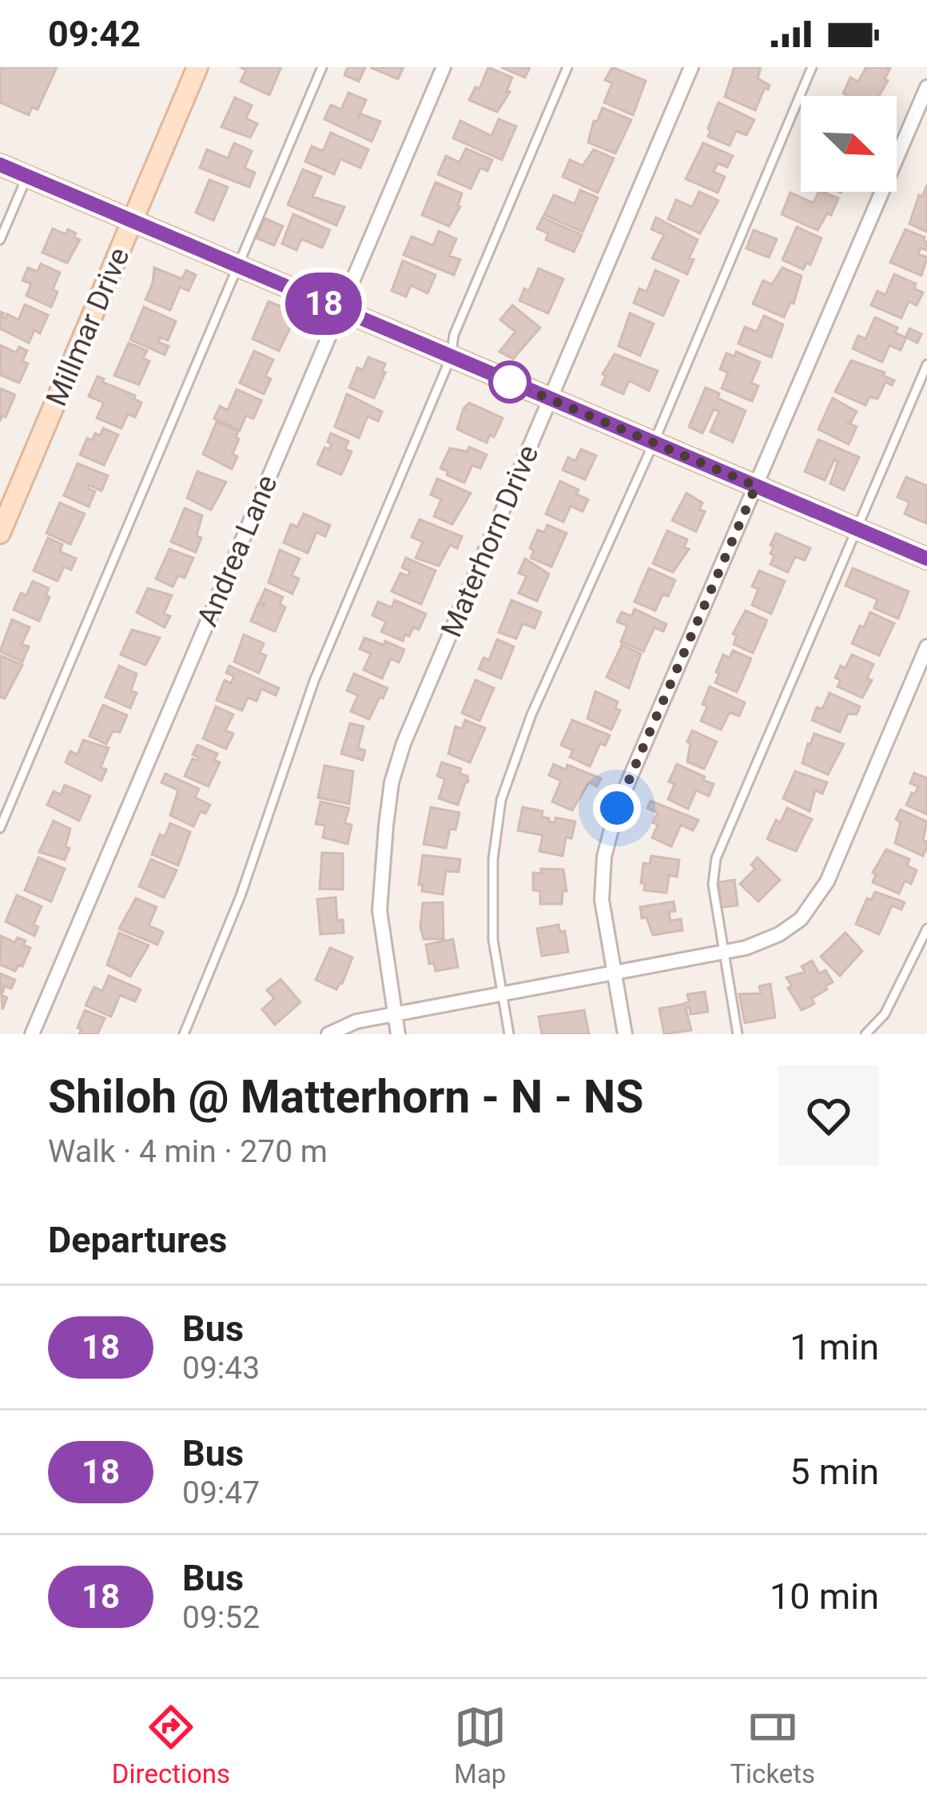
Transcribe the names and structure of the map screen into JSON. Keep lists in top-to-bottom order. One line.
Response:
{"streets":{"street":["Millmar Drive","Materhorn Drive","Andrea Lane"]},"lines":["bus line 18"],"north":"bottom right","page":{"status":"09:42","on_map":"18","heading":[["Shiloh @ Matterhorn - N - NS","Walk · 4 min · 270 m"],"Departures"],"list":[{"mark":"18","name":"Bus","note":"09:43","value":"1 min"},{"mark":"18","name":"Bus","note":"09:47","value":"5 min"},{"mark":"18","name":"Bus","note":"09:52","value":"10 min"}],"tabs":["Directions","Map","Tickets"]}}
